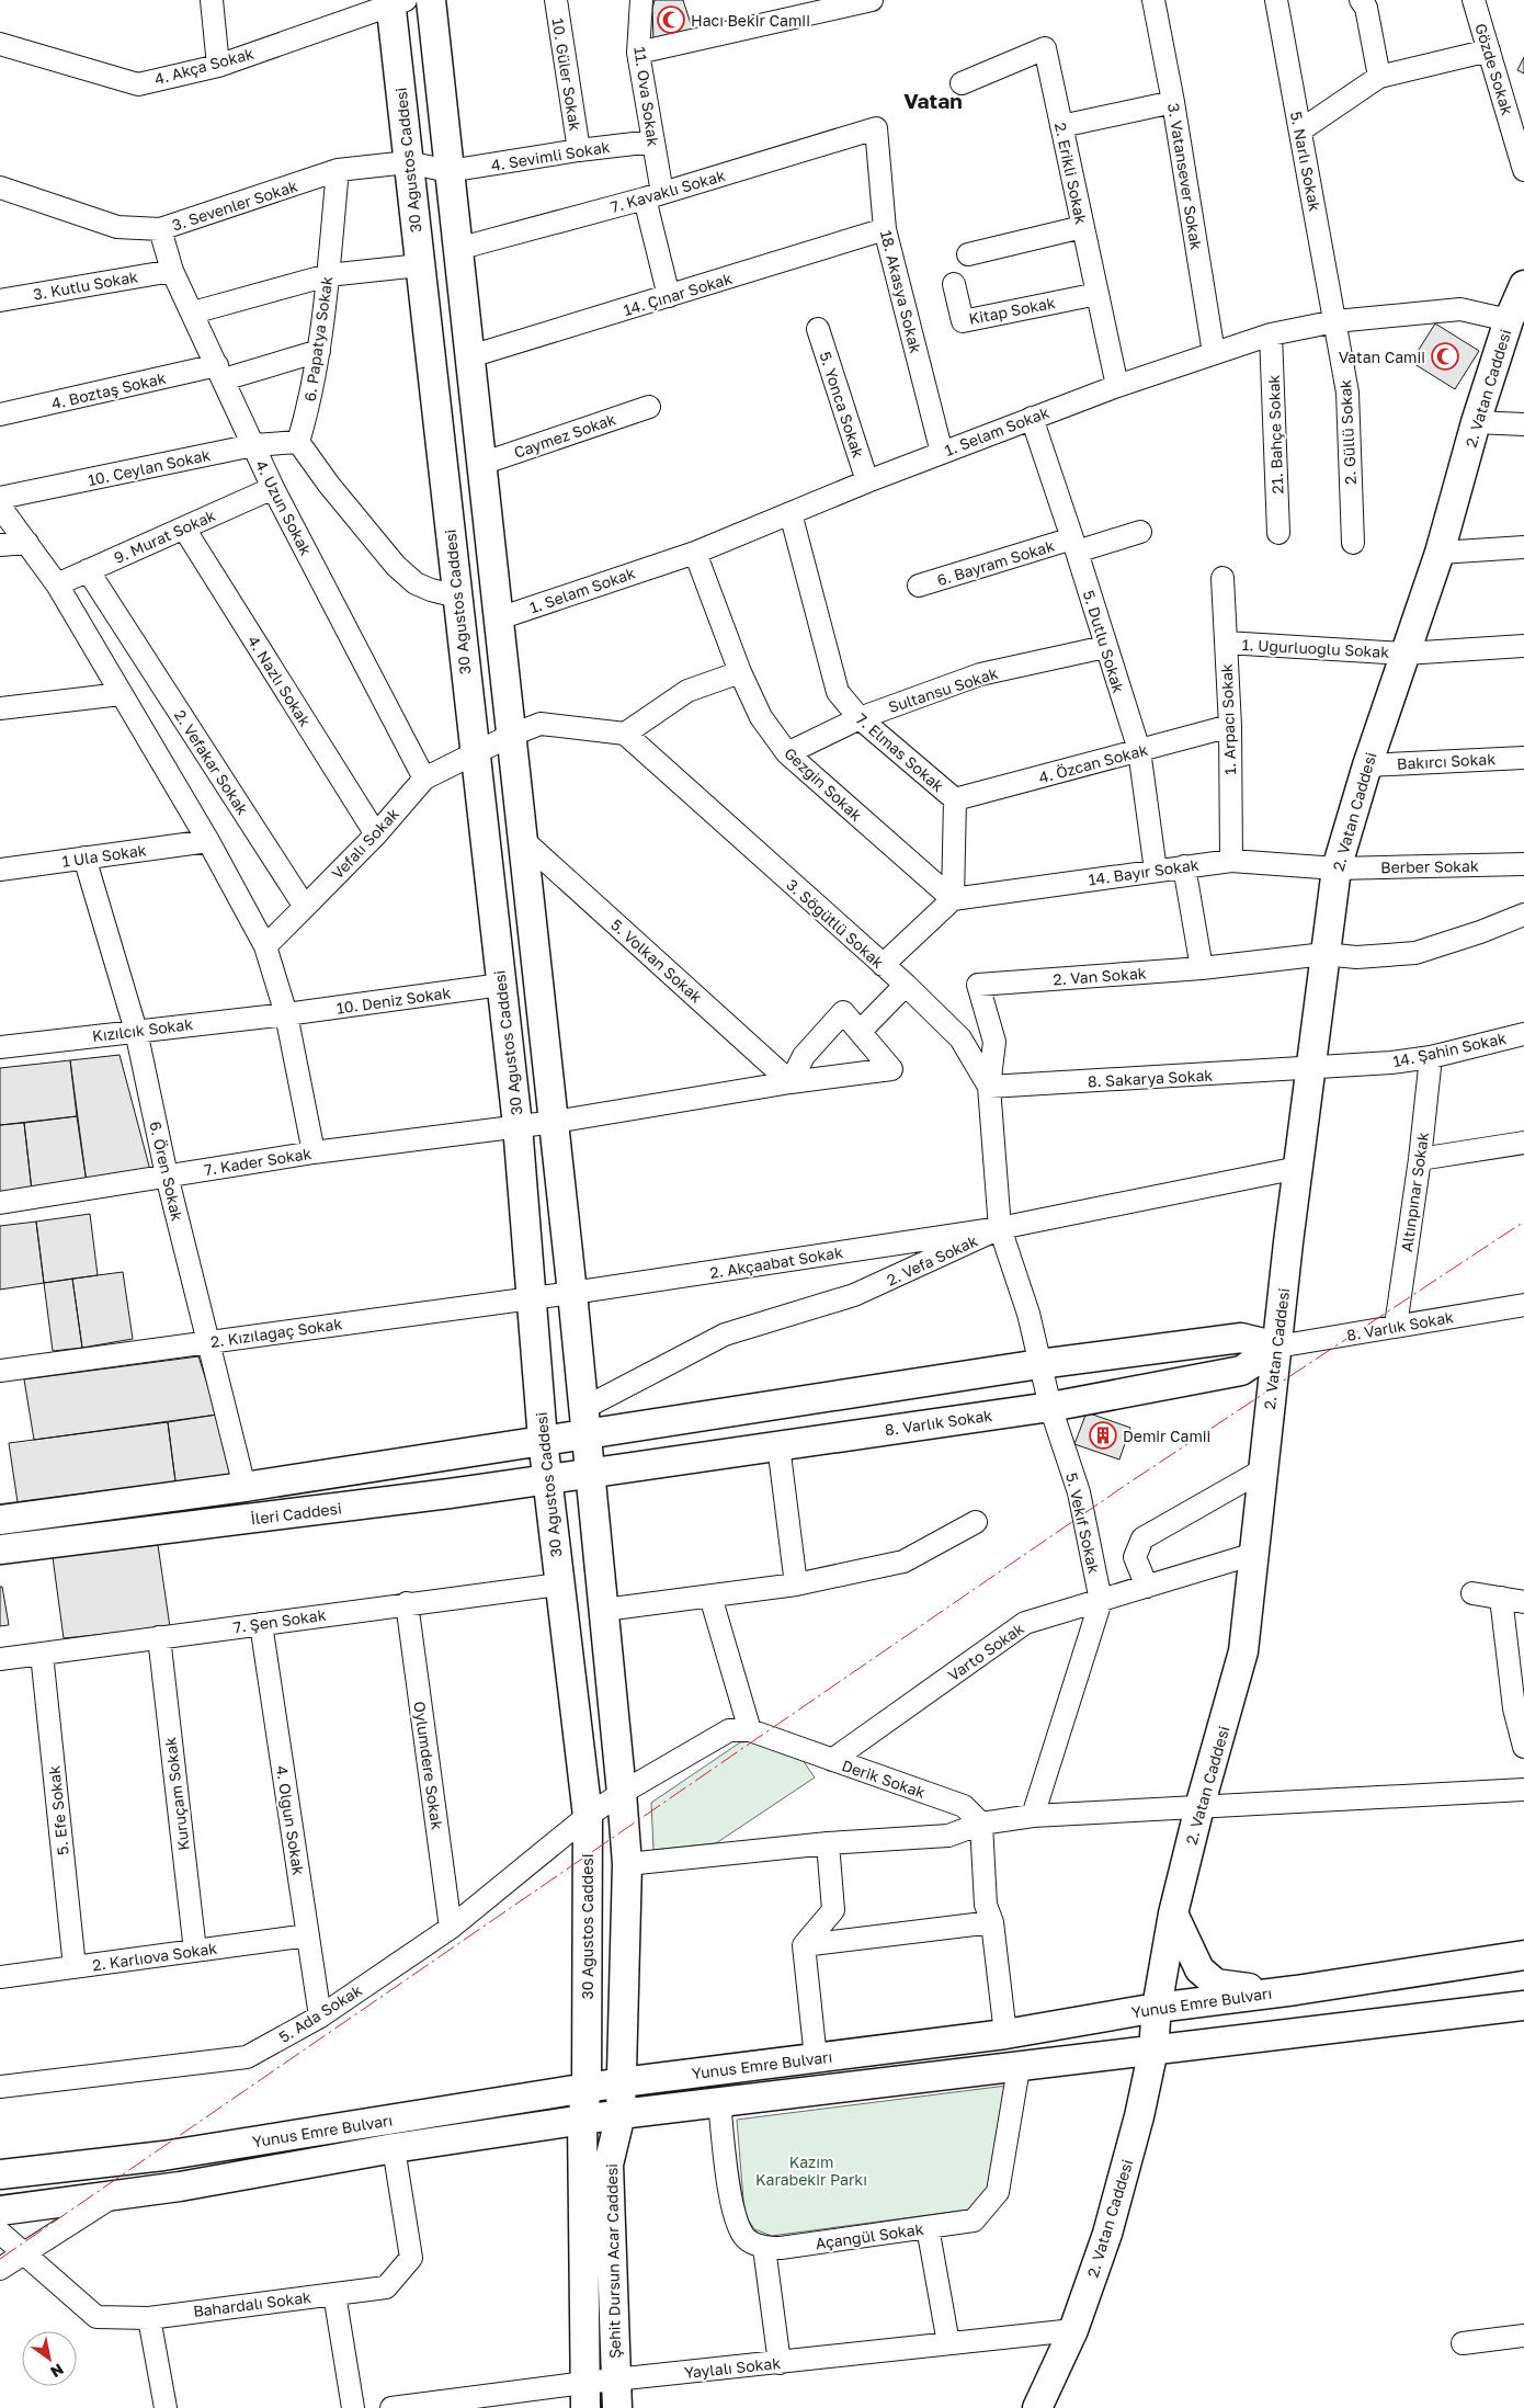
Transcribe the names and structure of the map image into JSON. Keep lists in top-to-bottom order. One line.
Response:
{"streets":{"main road":["30 Ağustos Caddesi","2. Vatan Caddesi","8. Varlık Sokak","İleri Caddesi","Yunus Emre Bulvarı","Şehit Dursun Acar Caddesi"],"street":["4. Akça Sokak","Gözde Sokak","10. Güler Sokak","11. Ova Sokak","4. Sevimli Sokak","5. Narlı Sokak","2. Erikli Sokak","3. Vatansever Sokak","7. Kavaklı Sokak","3. Sevenler Sokak","3. Kutlu Sokak","18. Akasya Sokak","14. Çınar Sokak","Kitap Sokak","6. Papatya Sokak","4. Boztaş Sokak","5. Yonca Sokak","1. Selam Sokak","2. Güllü Sokak","21. Bahçe Sokak","Caymez Sokak","10. Ceylan Sokak","4. Uzun Sokak","9. Murat Sokak","6. Bayram Sokak","5. Dutlu Sokak","1. Uğurluoğlu Sokak","4. Nazlı Sokak","Sultansu Sokak","1. Arpacı Sokak","7. Elmas Sokak","Bakırcı Sokak","2. Vefakar Sokak","4. Özcan Sokak","Gezgin Sokak","Vefalı Sokak","1 Ula Sokak","Berber Sokak","14. Bayır Sokak","3. Söğütlü Sokak","5. Volkan Sokak","2. Van Sokak","10. Deniz Sokak","Kızılcık Sokak","14. Şahin Sokak","8. Sakarya Sokak","7. Kader Sokak","6. Ören Sokak","Altınpınar Sokak","2. Vefa Sokak","2. Akçaabat Sokak","2. Kızılağaç Sokak","5. Vekıf Sokak","7. Şen Sokak","Varto Sokak","Oylumdere Sokak","Derik Sokak","Kuruçam Sokak","5. Efe Sokak","4. Olgun Sokak","2. Karlıova Sokak","5. Ada Sokak","Açangül Sokak","Bahardalı Sokak","Yaylalı Sokak"]},"crossings":[["4. Akça Sokak","30 Ağustos Caddesi"],["10. Güler Sokak","4. Sevimli Sokak"],["11. Ova Sokak","4. Sevimli Sokak"],["11. Ova Sokak","7. Kavaklı Sokak"],["11. Ova Sokak","14. Çınar Sokak"],["4. Sevimli Sokak","30 Ağustos Caddesi"],["4. Sevimli Sokak","3. Sevenler Sokak"],["30 Ağustos Caddesi","7. Kavaklı Sokak"],["30 Ağustos Caddesi","3. Sevenler Sokak"],["30 Ağustos Caddesi","14. Çınar Sokak"],["30 Ağustos Caddesi","1. Selam Sokak"],["30 Ağustos Caddesi","Caymez Sokak"],["30 Ağustos Caddesi","5. Volkan Sokak"],["30 Ağustos Caddesi","10. Deniz Sokak"],["30 Ağustos Caddesi","7. Kader Sokak"],["30 Ağustos Caddesi","2. Vefa Sokak"],["30 Ağustos Caddesi","2. Akçaabat Sokak"],["30 Ağustos Caddesi","8. Varlık Sokak"],["30 Ağustos Caddesi","2. Kızılağaç Sokak"],["30 Ağustos Caddesi","İleri Caddesi"],["30 Ağustos Caddesi","7. Şen Sokak"],["30 Ağustos Caddesi","Derik Sokak"],["30 Ağustos Caddesi","Yunus Emre Bulvarı"],["30 Ağustos Caddesi","5. Ada Sokak"],["30 Ağustos Caddesi","Şehit Dursun Acar Caddesi"],["5. Narlı Sokak","1. Selam Sokak"],["5. Narlı Sokak","2. Güllü Sokak"],["2. Erikli Sokak","Kitap Sokak"],["2. Erikli Sokak","1. Selam Sokak"],["3. Vatansever Sokak","1. Selam Sokak"],["7. Kavaklı Sokak","18. Akasya Sokak"],["3. Sevenler Sokak","6. Papatya Sokak"],["3. Sevenler Sokak","4. Uzun Sokak"],["3. Kutlu Sokak","4. Uzun Sokak"],["18. Akasya Sokak","14. Çınar Sokak"],["18. Akasya Sokak","1. Selam Sokak"],["6. Papatya Sokak","4. Boztaş Sokak"],["6. Papatya Sokak","10. Ceylan Sokak"],["2. Vatan Caddesi","1. Selam Sokak"],["2. Vatan Caddesi","1. Uğurluoğlu Sokak"],["2. Vatan Caddesi","Bakırcı Sokak"],["2. Vatan Caddesi","Berber Sokak"],["2. Vatan Caddesi","14. Bayır Sokak"],["2. Vatan Caddesi","2. Van Sokak"],["2. Vatan Caddesi","14. Şahin Sokak"],["2. Vatan Caddesi","8. Sakarya Sokak"],["2. Vatan Caddesi","2. Vefa Sokak"],["2. Vatan Caddesi","8. Varlık Sokak"],["2. Vatan Caddesi","Varto Sokak"],["2. Vatan Caddesi","Yunus Emre Bulvarı"],["2. Vatan Caddesi","Yaylalı Sokak"],["4. Boztaş Sokak","4. Uzun Sokak"],["5. Yonca Sokak","1. Selam Sokak"],["1. Selam Sokak","2. Güllü Sokak"],["1. Selam Sokak","21. Bahçe Sokak"],["1. Selam Sokak","5. Dutlu Sokak"],["1. Selam Sokak","7. Elmas Sokak"],["1. Selam Sokak","Gezgin Sokak"],["10. Ceylan Sokak","4. Uzun Sokak"],["4. Uzun Sokak","9. Murat Sokak"],["4. Uzun Sokak","Vefalı Sokak"],["9. Murat Sokak","4. Nazlı Sokak"],["9. Murat Sokak","2. Vefakar Sokak"],["6. Bayram Sokak","5. Dutlu Sokak"],["5. Dutlu Sokak","Sultansu Sokak"],["5. Dutlu Sokak","4. Özcan Sokak"],["5. Dutlu Sokak","14. Bayır Sokak"],["1. Uğurluoğlu Sokak","1. Arpacı Sokak"],["4. Nazlı Sokak","Vefalı Sokak"],["Sultansu Sokak","7. Elmas Sokak"],["Sultansu Sokak","Gezgin Sokak"],["1. Arpacı Sokak","4. Özcan Sokak"],["1. Arpacı Sokak","14. Bayır Sokak"],["7. Elmas Sokak","4. Özcan Sokak"],["7. Elmas Sokak","Gezgin Sokak"],["7. Elmas Sokak","14. Bayır Sokak"],["2. Vefakar Sokak","Vefalı Sokak"],["Gezgin Sokak","14. Bayır Sokak"],["1 Ula Sokak","6. Ören Sokak"],["Berber Sokak","14. Bayır Sokak"],["3. Söğütlü Sokak","2. Van Sokak"],["3. Söğütlü Sokak","8. Sakarya Sokak"],["3. Söğütlü Sokak","2. Vefa Sokak"],["3. Söğütlü Sokak","2. Akçaabat Sokak"],["3. Söğütlü Sokak","5. Vekıf Sokak"],["2. Van Sokak","8. Sakarya Sokak"],["10. Deniz Sokak","Kızılcık Sokak"],["Kızılcık Sokak","6. Ören Sokak"],["14. Şahin Sokak","8. Sakarya Sokak"],["14. Şahin Sokak","Altınpınar Sokak"],["7. Kader Sokak","6. Ören Sokak"],["6. Ören Sokak","2. Kızılağaç Sokak"],["Altınpınar Sokak","8. Varlık Sokak"],["2. Vefa Sokak","2. Akçaabat Sokak"],["2. Vefa Sokak","8. Varlık Sokak"],["2. Vefa Sokak","5. Vekıf Sokak"],["2. Akçaabat Sokak","2. Kızılağaç Sokak"],["2. Akçaabat Sokak","5. Vekıf Sokak"],["8. Varlık Sokak","İleri Caddesi"],["8. Varlık Sokak","5. Vekıf Sokak"],["5. Vekıf Sokak","Varto Sokak"],["7. Şen Sokak","Oylumdere Sokak"],["7. Şen Sokak","Kuruçam Sokak"],["7. Şen Sokak","5. Efe Sokak"],["7. Şen Sokak","4. Olgun Sokak"],["Varto Sokak","Derik Sokak"],["Oylumdere Sokak","5. Ada Sokak"],["Derik Sokak","5. Ada Sokak"],["Kuruçam Sokak","2. Karlıova Sokak"],["5. Efe Sokak","2. Karlıova Sokak"],["4. Olgun Sokak","2. Karlıova Sokak"],["4. Olgun Sokak","5. Ada Sokak"],["Yunus Emre Bulvarı","Açangül Sokak"],["Yunus Emre Bulvarı","Şehit Dursun Acar Caddesi"],["Yunus Emre Bulvarı","Bahardalı Sokak"],["Şehit Dursun Acar Caddesi","Yaylalı Sokak"]],"districts":["Vatan"],"parks":["Kazım Karabekir Parkı"],"places":{"mosque":["Hacı Bekir Camii","Vatan Camii"],"building":["Demir Camii"]},"north":"bottom right"}
